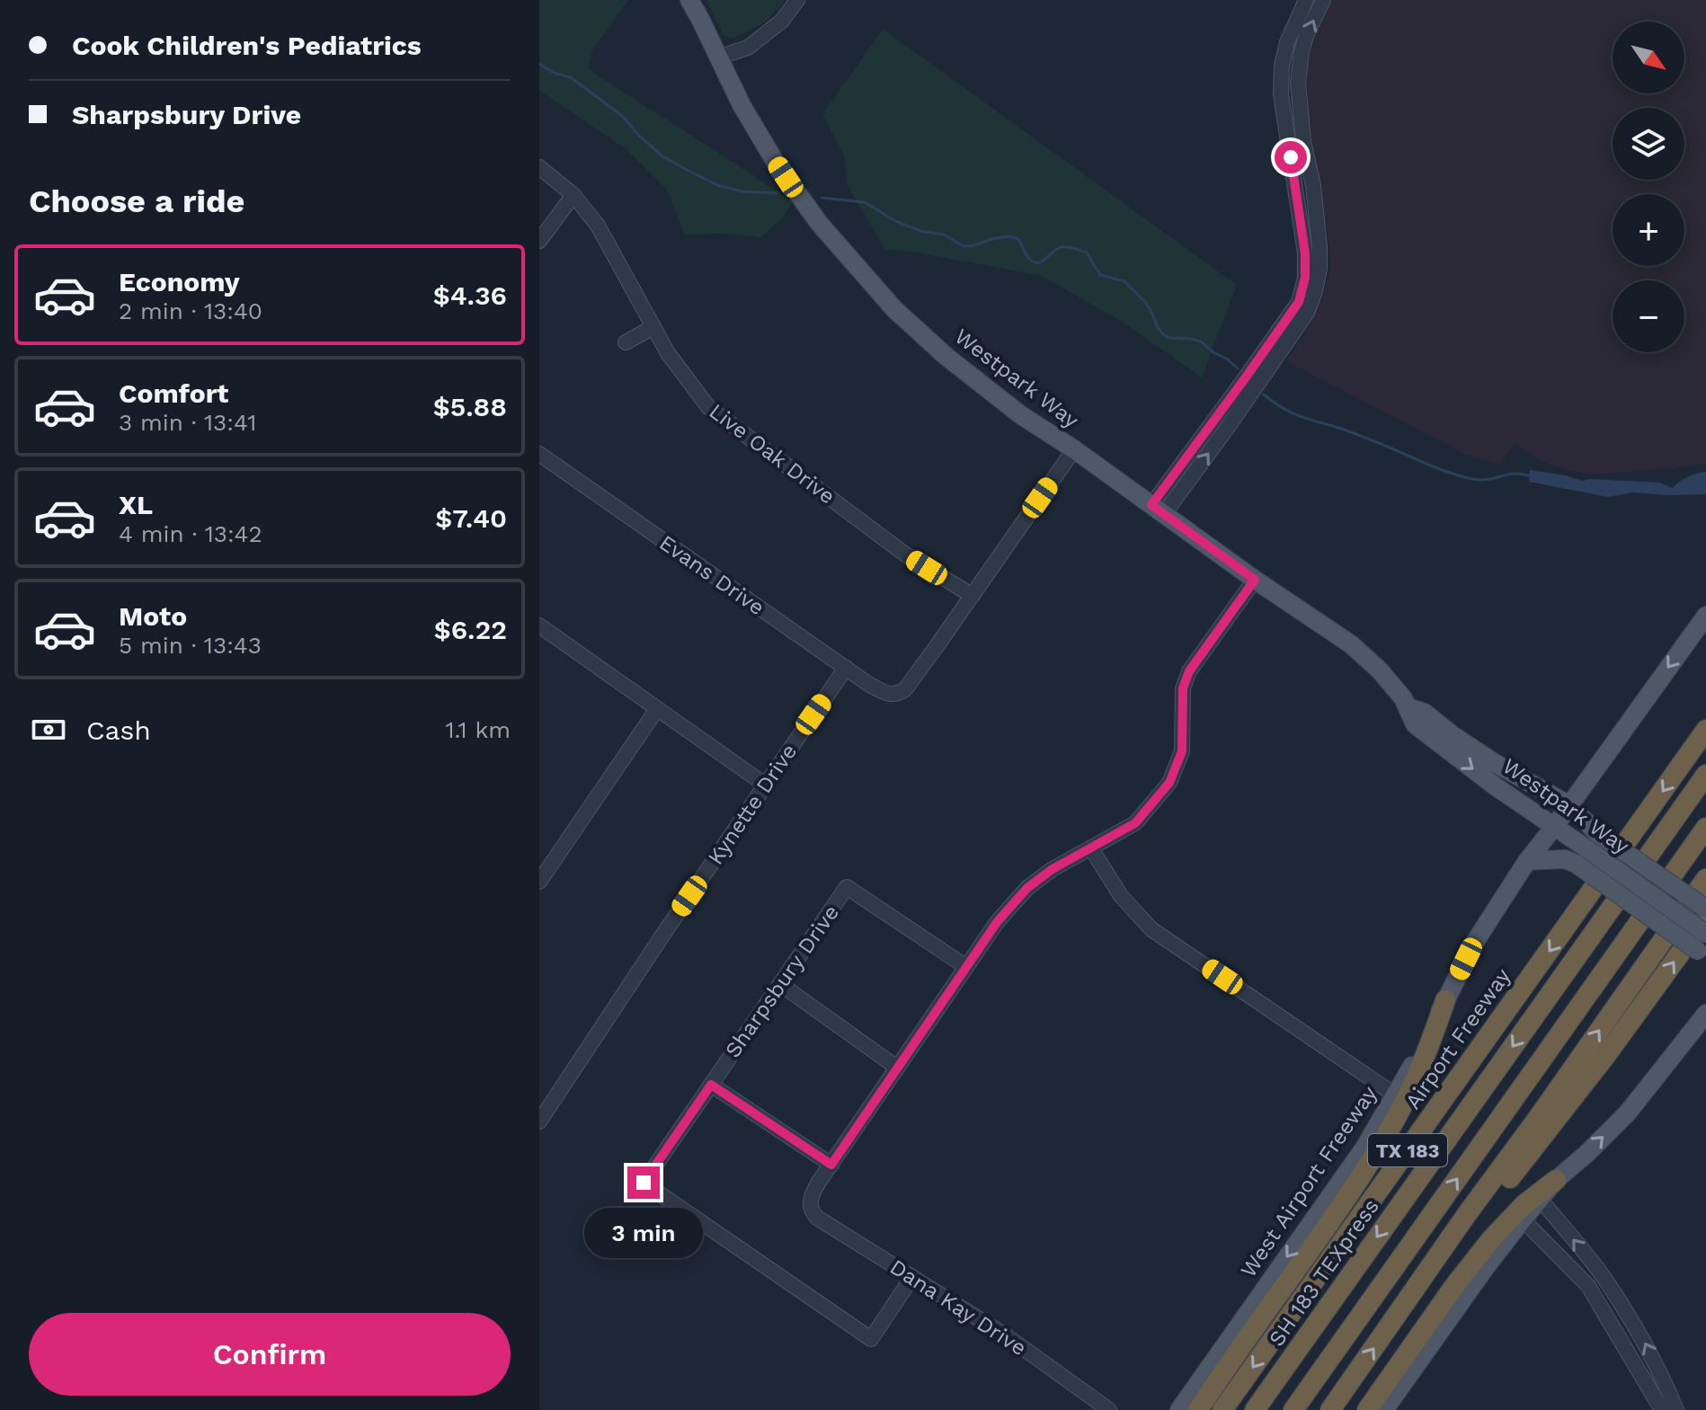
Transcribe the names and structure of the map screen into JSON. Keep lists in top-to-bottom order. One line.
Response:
{"streets":{"highway":["Airport Freeway","TX 183","SH 183 TEXpress"],"main road":["Westpark Way","West Airport Freeway"],"street":["Live Oak Drive","Evans Drive","Kynette Drive","Sharpsbury Drive","Dana Kay Drive"]},"crossings":[["Westpark Way","West Airport Freeway"],["Live Oak Drive","Evans Drive"],["Evans Drive","Kynette Drive"],["Sharpsbury Drive","Dana Kay Drive"]],"one_way":["West Airport Freeway"],"north":"bottom right","page":{"banner":["Cook Children's Pediatrics","Sharpsbury Drive"],"map_buttons":["+","−"],"heading":"Choose a ride","list":[{"name":"Economy","note":"2 min · 13:40","value":"$4.36"},{"name":"Comfort","note":"3 min · 13:41","value":"$5.88"},{"name":"XL","note":"4 min · 13:42","value":"$7.40"},{"name":"Moto","note":"5 min · 13:43","value":"$6.22"}],"pay":["Cash","1.1 km"],"bubble":"3 min","buttons":"Confirm"}}
